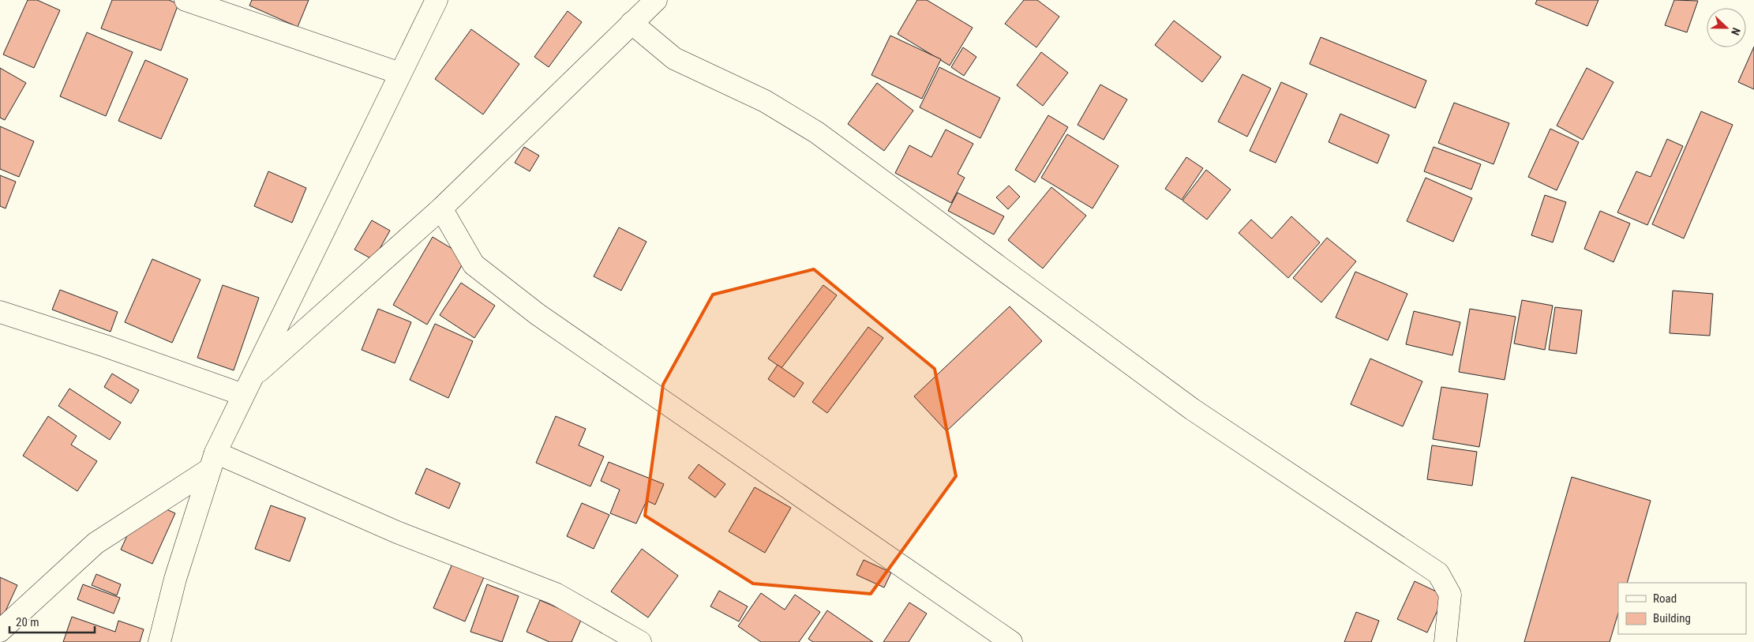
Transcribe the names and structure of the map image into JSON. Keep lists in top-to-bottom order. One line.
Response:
{"legend":["Road","Building"],"scale_bar":"20 m","north":"right"}
